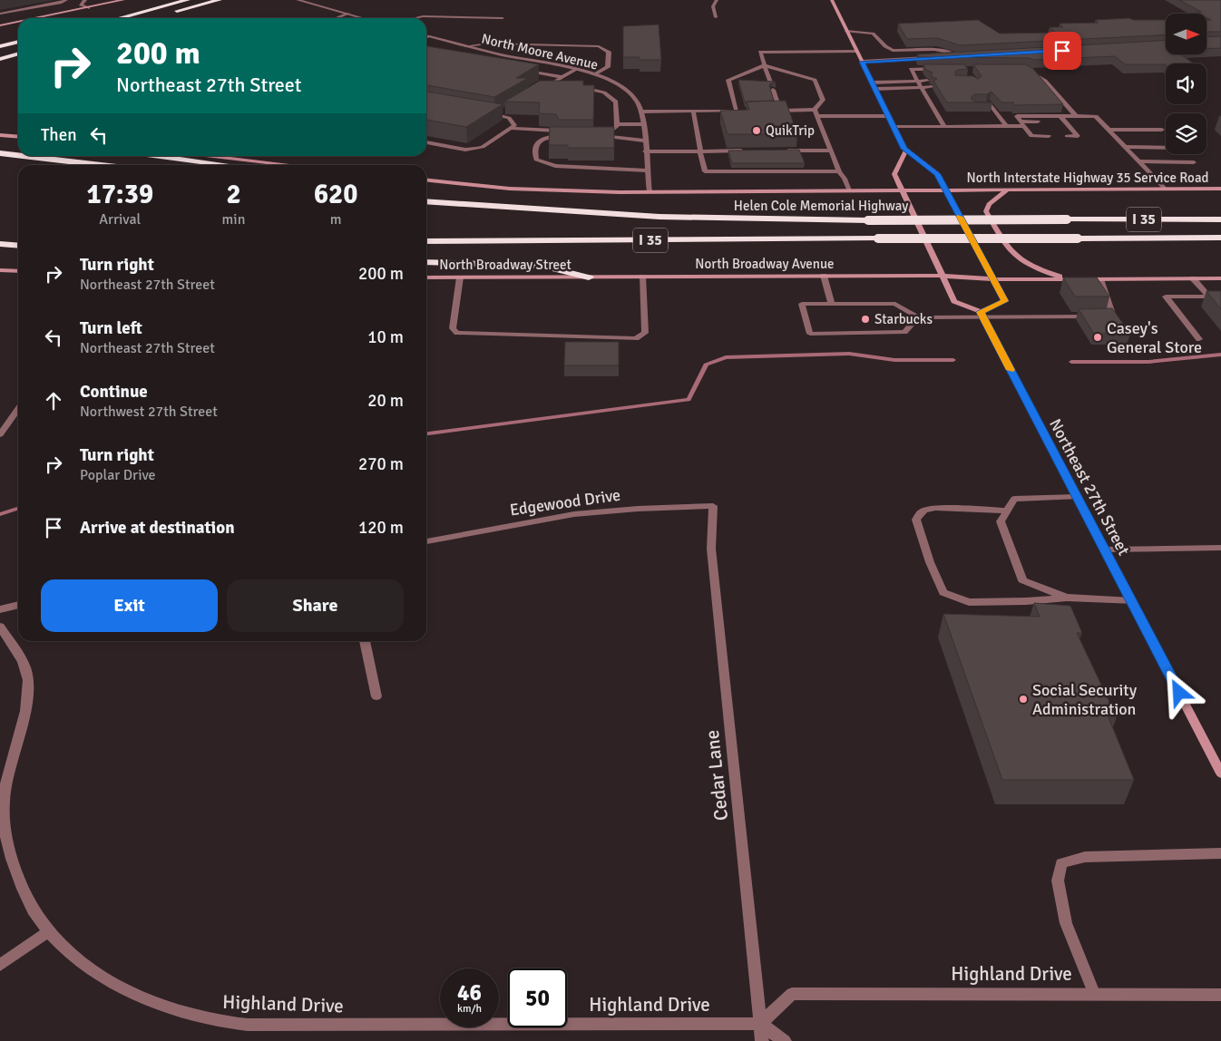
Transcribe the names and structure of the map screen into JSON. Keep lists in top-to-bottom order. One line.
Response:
{"streets":{"highway":["Helen Cole Memorial Highway","I 35"],"main road":["North Interstate Highway 35 Service Road","North Broadway Avenue","North Broadway Street","Northeast 27th Street"],"street":["North Moore Avenue","Edgewood Drive","Cedar Lane","Highland Drive"]},"crossings":[["North Moore Avenue","North Interstate Highway 35 Service Road"],["North Broadway Avenue","North Broadway Street"],["Edgewood Drive","Cedar Lane"],["Cedar Lane","Highland Drive"]],"places":["QuikTrip","Starbucks","Casey's General Store","Social Security Administration"],"north":"right","page":{"turn":["200 m","Northeast 27th Street"],"then":"Then","eta":["17:39","Arrival","2","min","620","m"],"list":[{"name":"Turn right","note":"Northeast 27th Street","value":"200 m"},{"name":"Turn left","note":"Northeast 27th Street","value":"10 m"},{"name":"Continue","note":"Northwest 27th Street","value":"20 m"},{"name":"Turn right","note":"Poplar Drive","value":"270 m"},{"name":"Arrive at destination","value":"120 m"}],"buttons":["Exit","Share"],"speed":"46 km/h","limit":"50"}}
